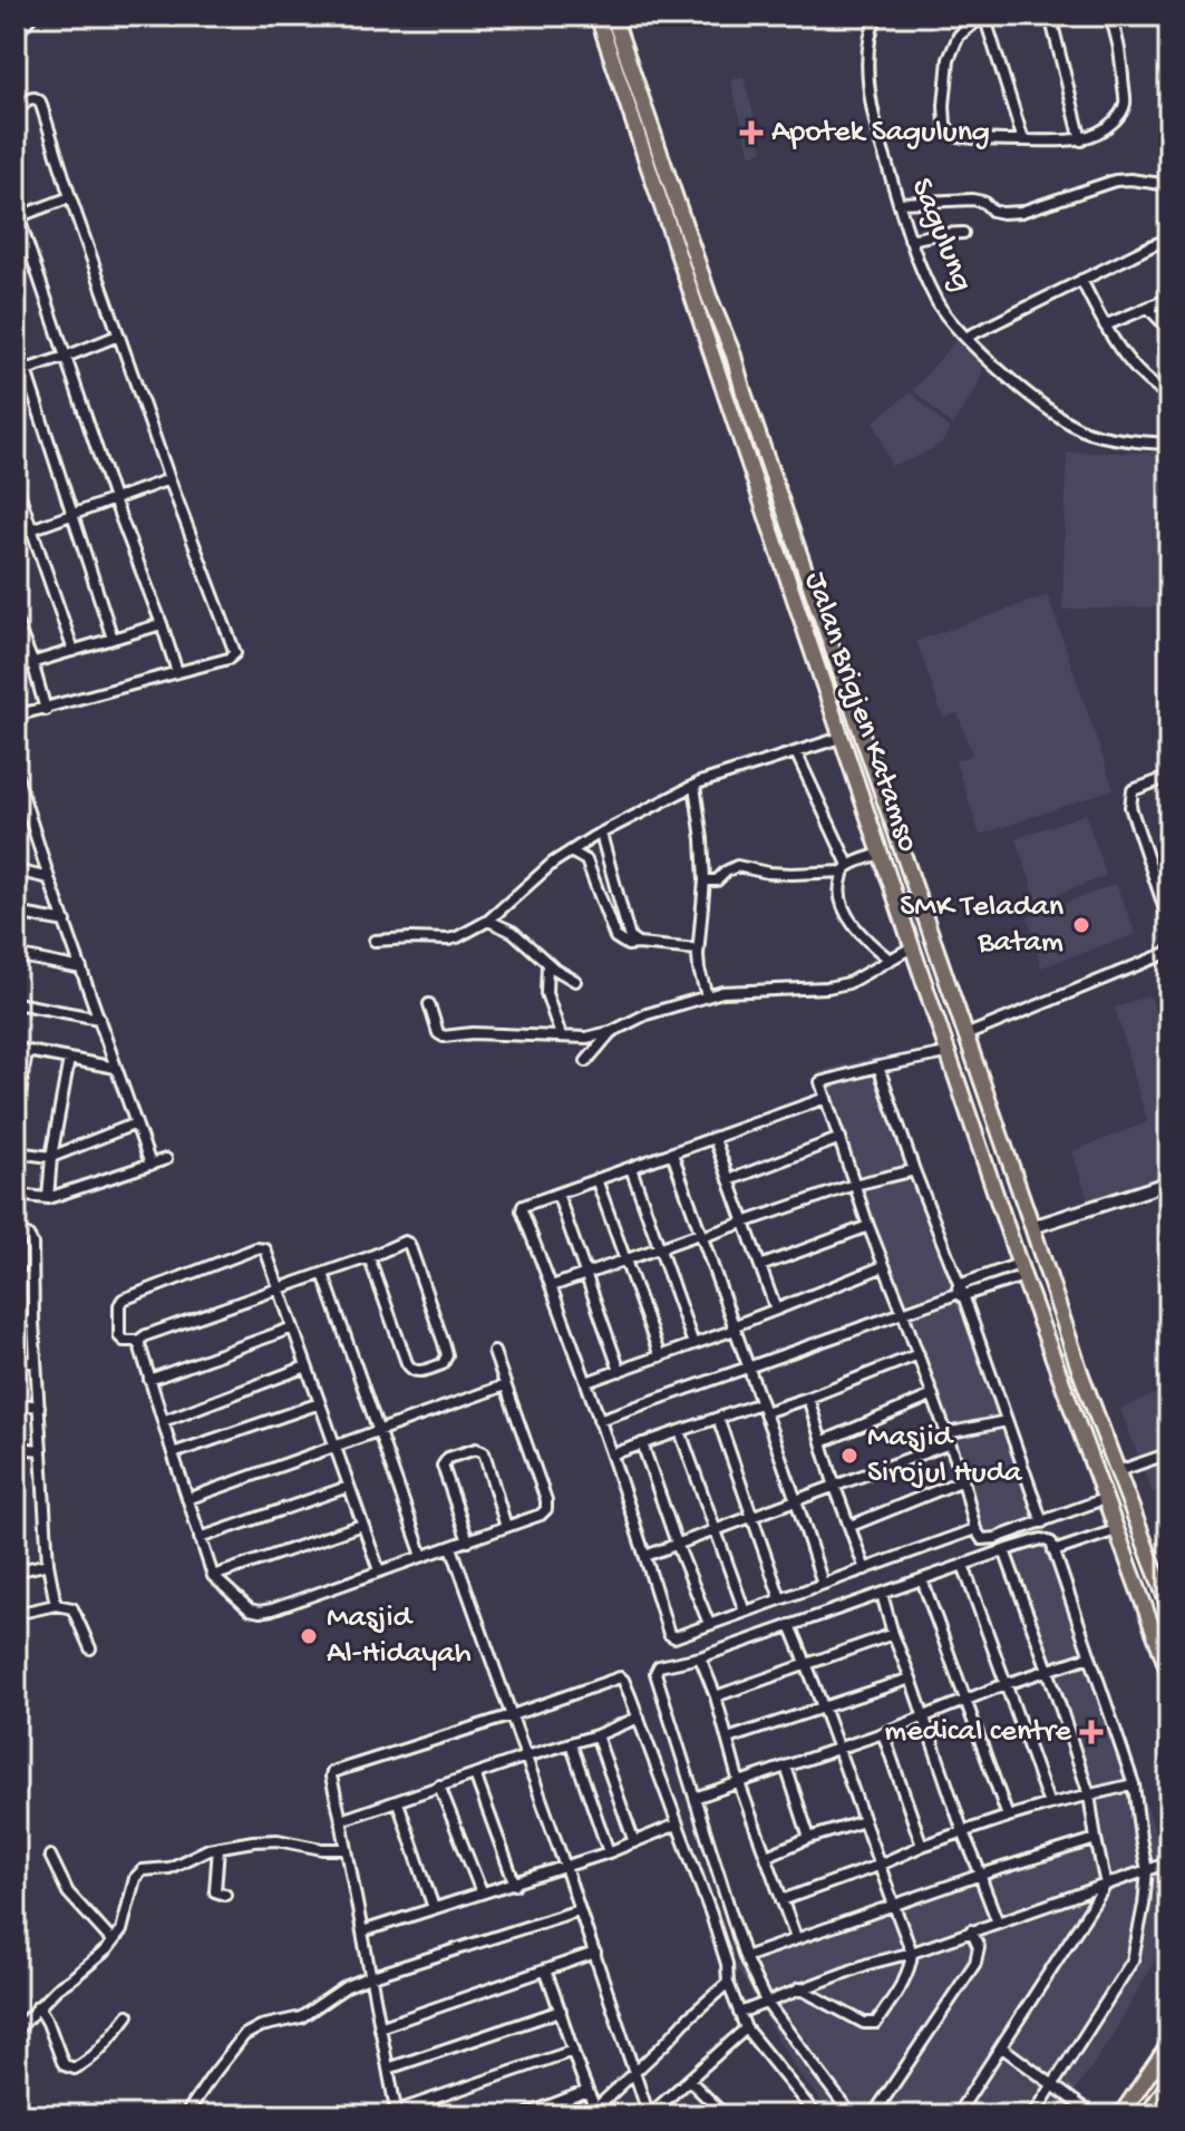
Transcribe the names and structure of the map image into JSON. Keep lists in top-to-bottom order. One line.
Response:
{"streets":{"highway":["Jalan Brigjen Katamso"],"street":["Sagulung"]},"places":{"health":["Apotek Sagulung","medical centre"],"other":["SMK Teladan Batam","Masjid Sirojul Huda","Masjid Al-Hidayah"]}}
